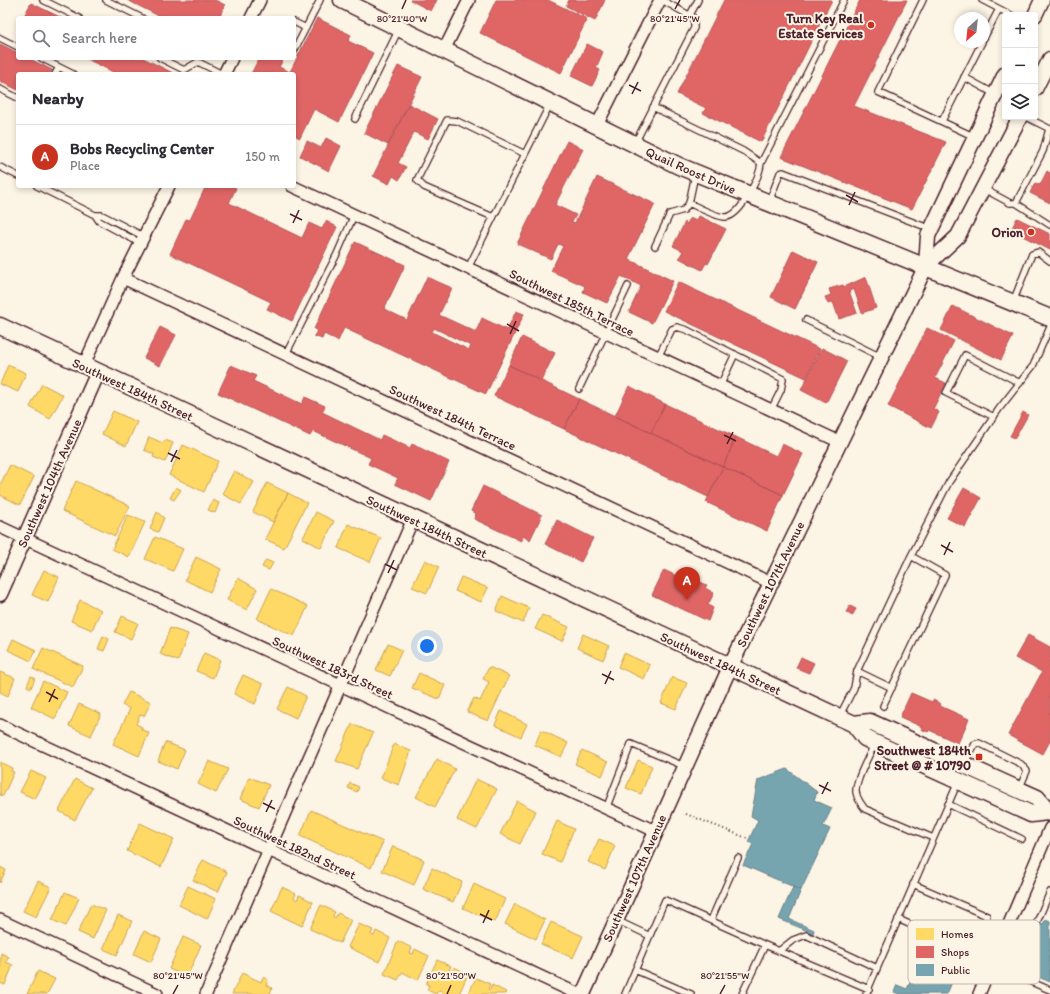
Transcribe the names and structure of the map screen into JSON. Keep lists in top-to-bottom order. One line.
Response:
{"streets":{"main road":["Quail Roost Drive","Southwest 184th Street"],"street":["Southwest 185th Terrace","Southwest 184th Terrace","Southwest 104th Avenue","Southwest 107th Avenue","Southwest 183rd Street","Southwest 182nd Street"]},"crossings":[["Quail Roost Drive","Southwest 107th Avenue"],["Southwest 185th Terrace","Southwest 107th Avenue"],["Southwest 184th Street","Southwest 104th Avenue"],["Southwest 184th Street","Southwest 107th Avenue"],["Southwest 184th Terrace","Southwest 107th Avenue"],["Southwest 104th Avenue","Southwest 183rd Street"],["Southwest 107th Avenue","Southwest 183rd Street"]],"places":{"other":["Turn Key Real Estate Services","Orion"],"transit":["Southwest 184th Street @ # 10790"]},"legend":["Homes","Shops","Public"],"north":"bottom left","page":{"map_buttons":["+","−"],"search":"Search here","heading":"Nearby","list":[{"mark":"A","name":"Bobs Recycling Center","note":"Place","value":"150 m"}],"pins":"A"},"coordinates":["80°21'40\"W","80°21'45\"W","80°21'50\"W","80°21'55\"W"]}
